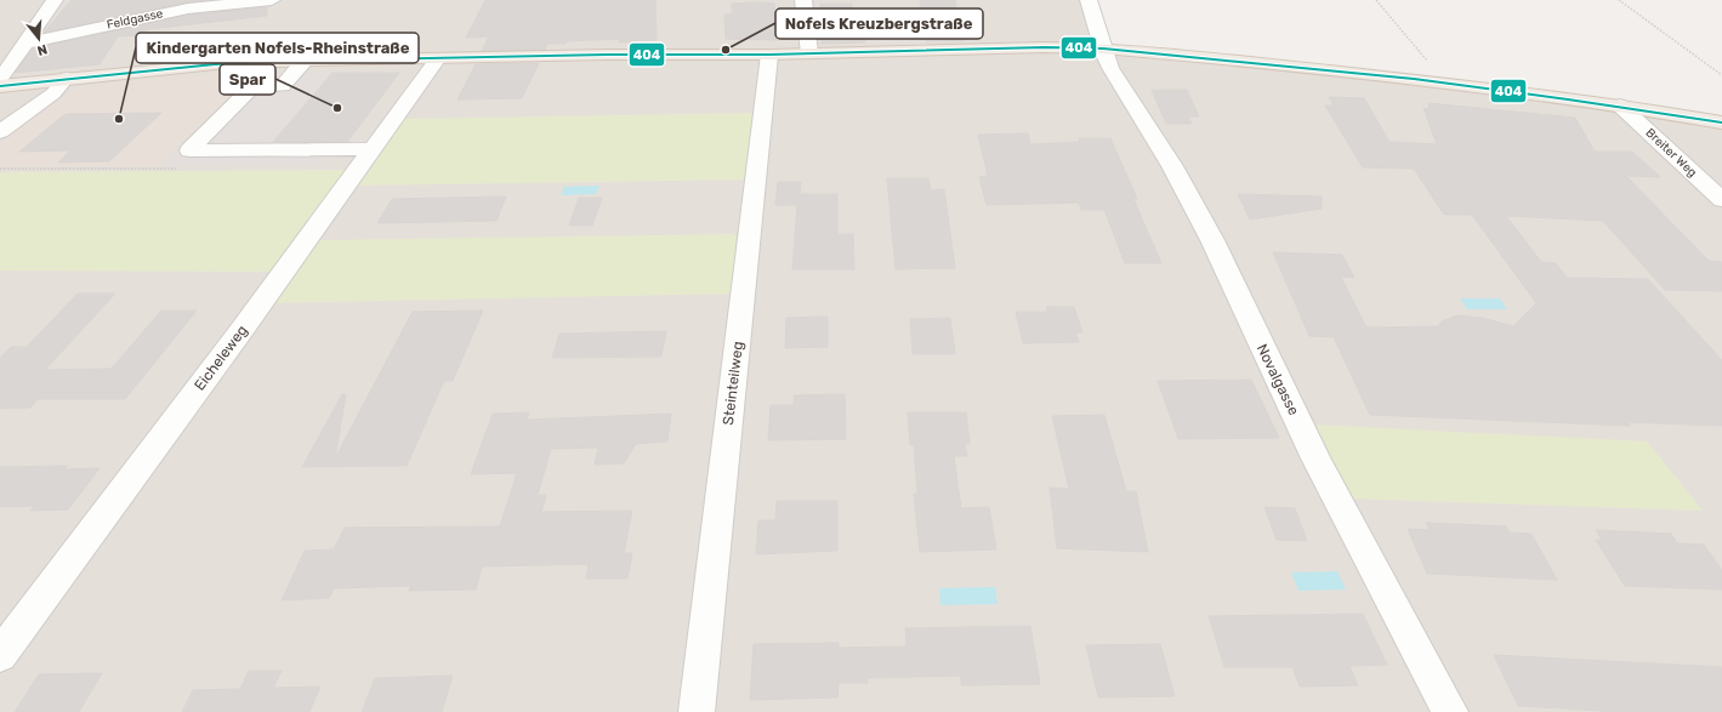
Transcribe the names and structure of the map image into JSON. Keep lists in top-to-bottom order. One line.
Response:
{"streets":{"street":["Feldgasse","Breiter Weg","Eicheleweg","Novalgasse","Steinteilweg"]},"places":["Nofels Kreuzbergstraße","Spar","Kindergarten Nofels-Rheinstraße"],"lines":["transit line 404"],"north":"bottom"}
